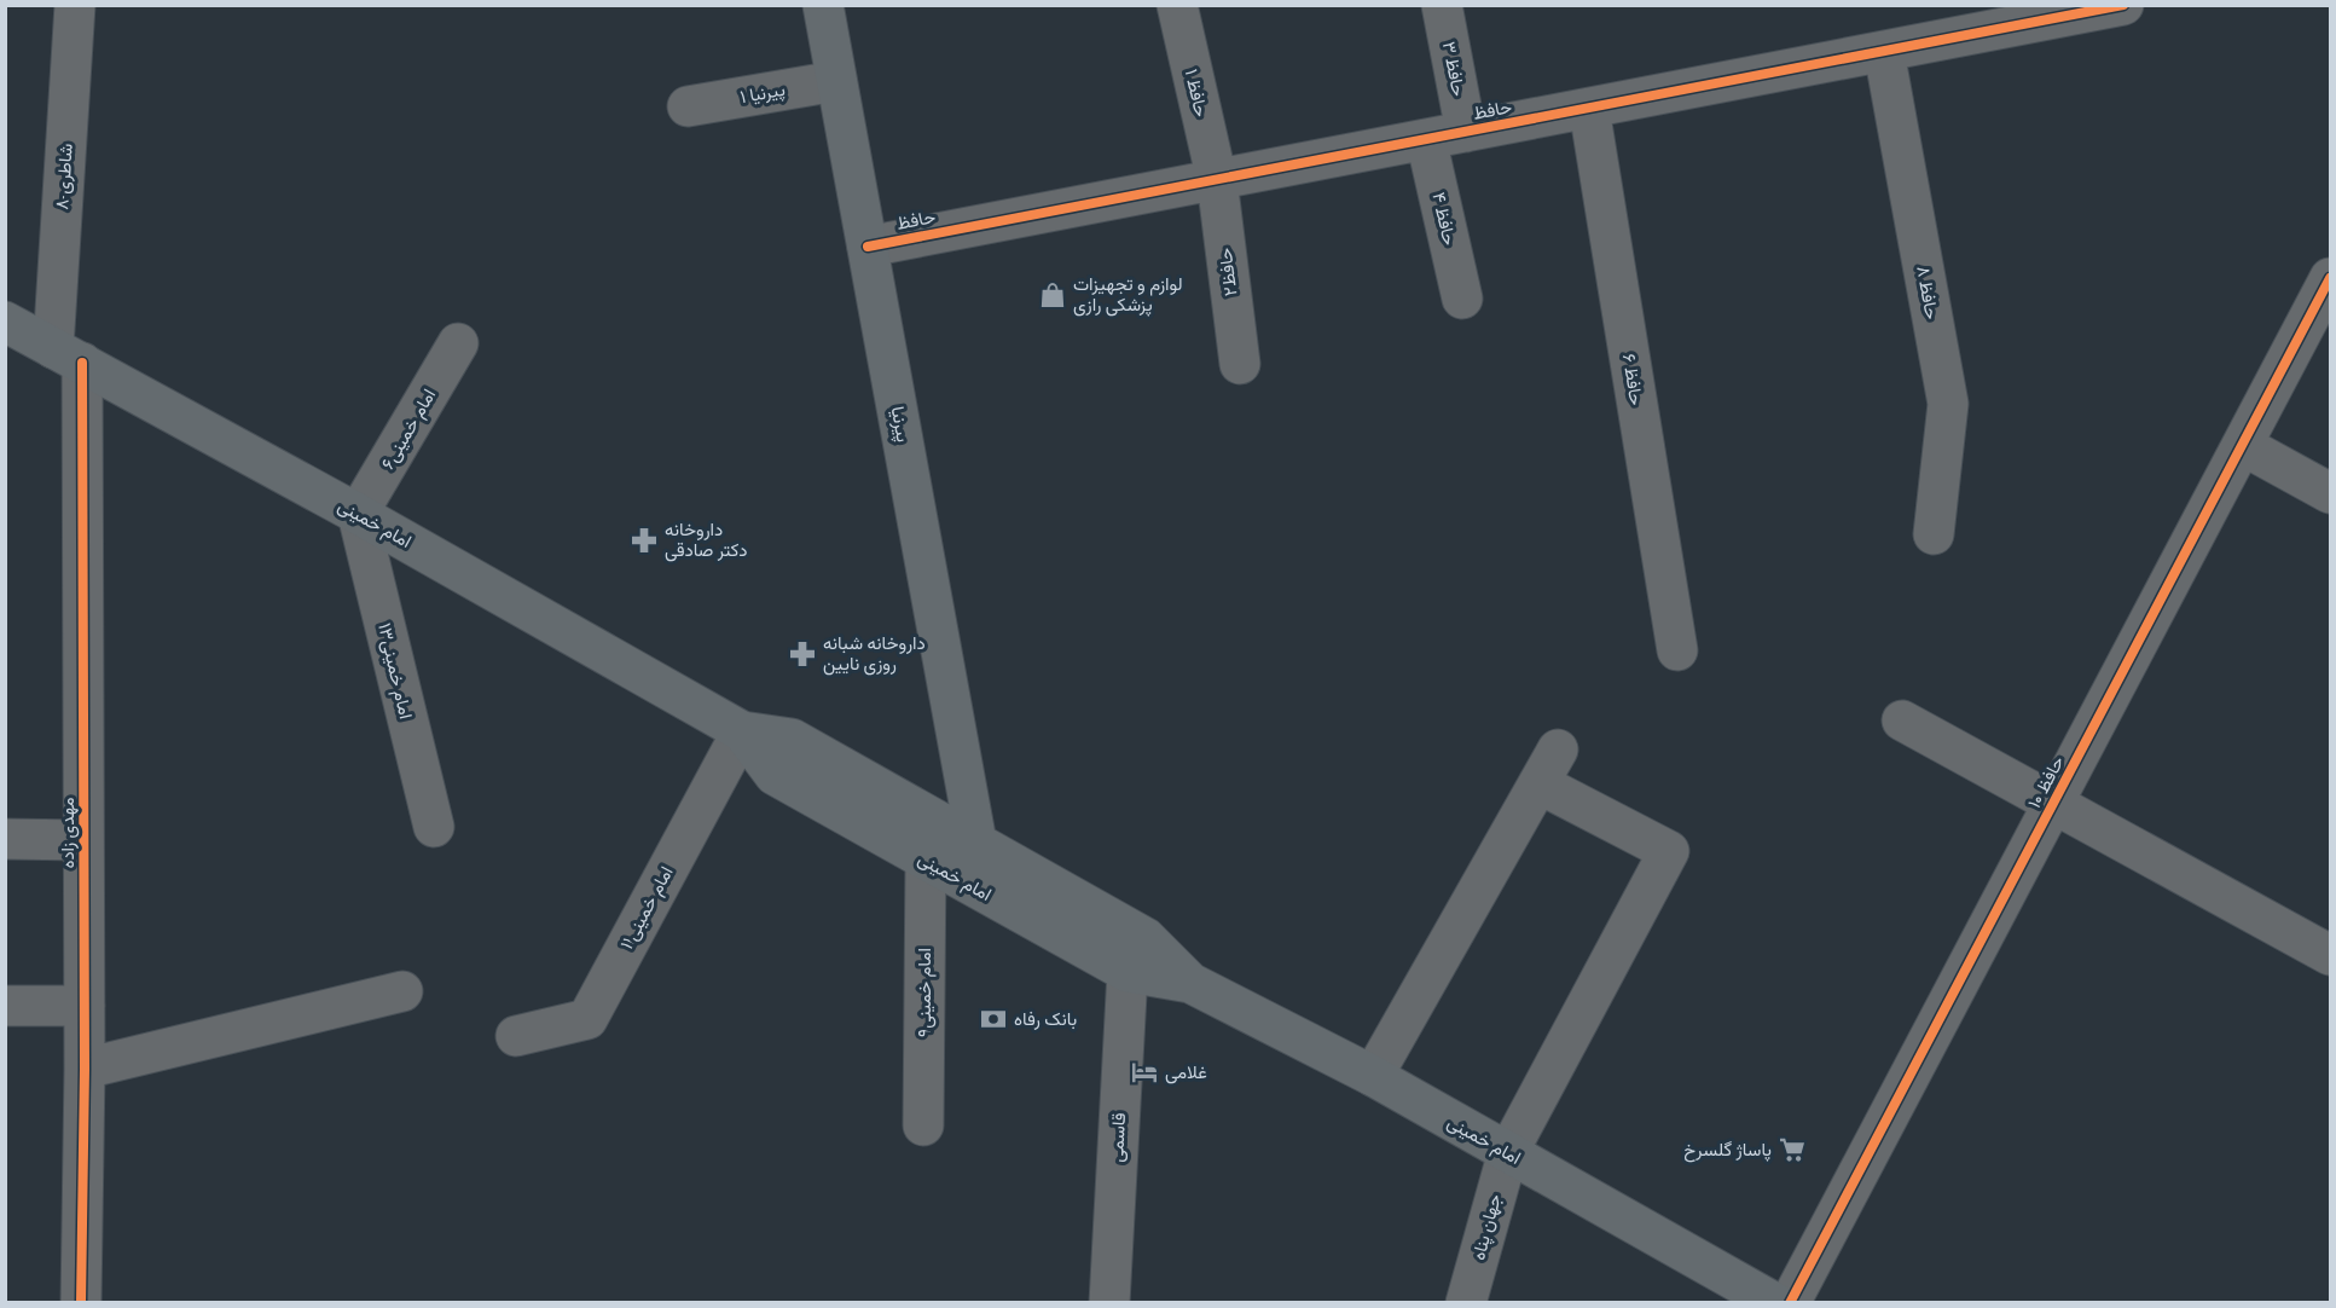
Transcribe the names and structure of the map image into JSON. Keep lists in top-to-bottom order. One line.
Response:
{"streets":{"main road":["پیرنیا","امام خمینی"],"street":["حافظ ۳","پیرنیا ۱","حافظ ۱","حافظ","۸-شاطری","حافظ ۴","حافظ۲","حافظ ۸","حافظ ۶","امام خمینی۶","امام خمینی۱۳","حافظ ۱۰","مهدی زاده","امام خمینی۱۱","امام خمینی۹","قاسمی","جهان پناه"]},"crossings":[["حافظ ۳","حافظ"],["پیرنیا ۱","پیرنیا"],["حافظ ۱","حافظ"],["حافظ ۱","حافظ۲"],["حافظ","حافظ ۴"],["حافظ","حافظ۲"],["حافظ","حافظ ۸"],["حافظ","حافظ ۶"],["حافظ","پیرنیا"],["۸-شاطری","امام خمینی"],["۸-شاطری","مهدی زاده"],["پیرنیا","امام خمینی"],["امام خمینی۶","امام خمینی"],["امام خمینی۶","امام خمینی۱۳"],["امام خمینی","امام خمینی۱۳"],["امام خمینی","مهدی زاده"],["امام خمینی","امام خمینی۱۱"],["امام خمینی","امام خمینی۹"],["امام خمینی","قاسمی"],["امام خمینی","جهان پناه"]],"places":{"shop":["لوازم و تجهیزات پزشکی رازی"],"pharmacy":["داروخانه دکتر صادقی","داروخانه شبانه روزی نایین"],"bank":["بانک رفاه"],"hotel":["غلامی"],"supermarket":["پاساژ گلسرخ"]}}
